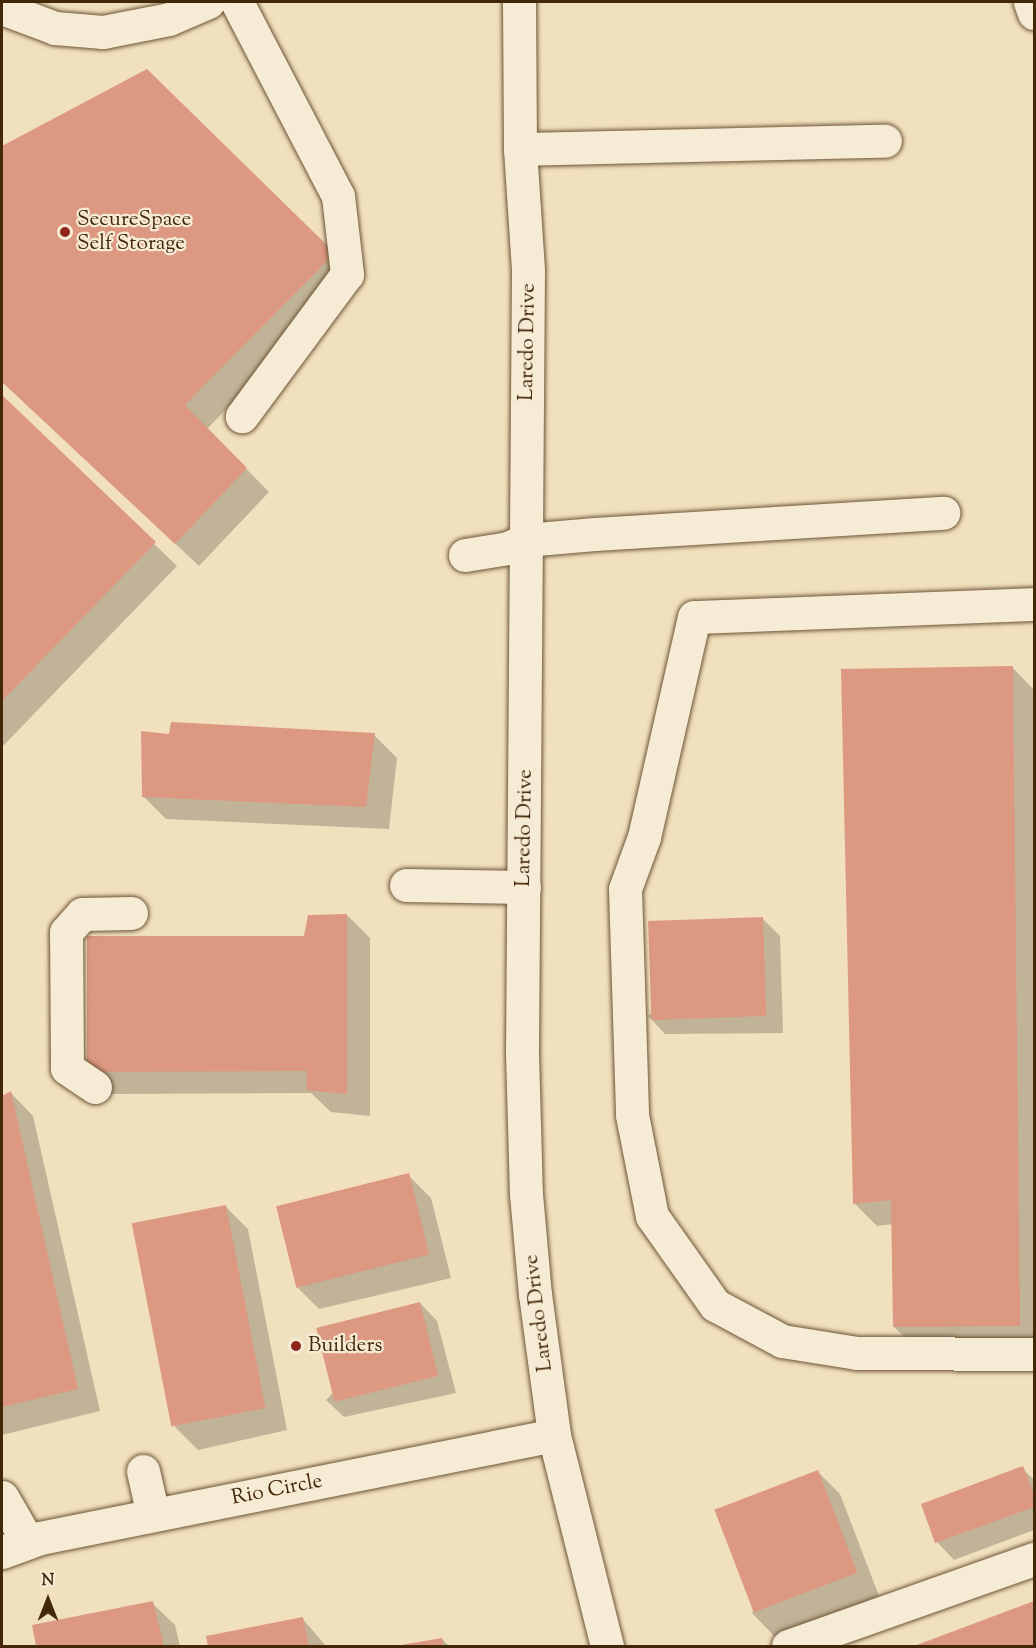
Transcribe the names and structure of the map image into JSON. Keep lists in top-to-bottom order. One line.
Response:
{"streets":{"street":["Laredo Drive","Rio Circle"]},"crossings":[["Laredo Drive","Rio Circle"]],"places":["SecureSpace Self Storage","Builders"],"north":"top"}
